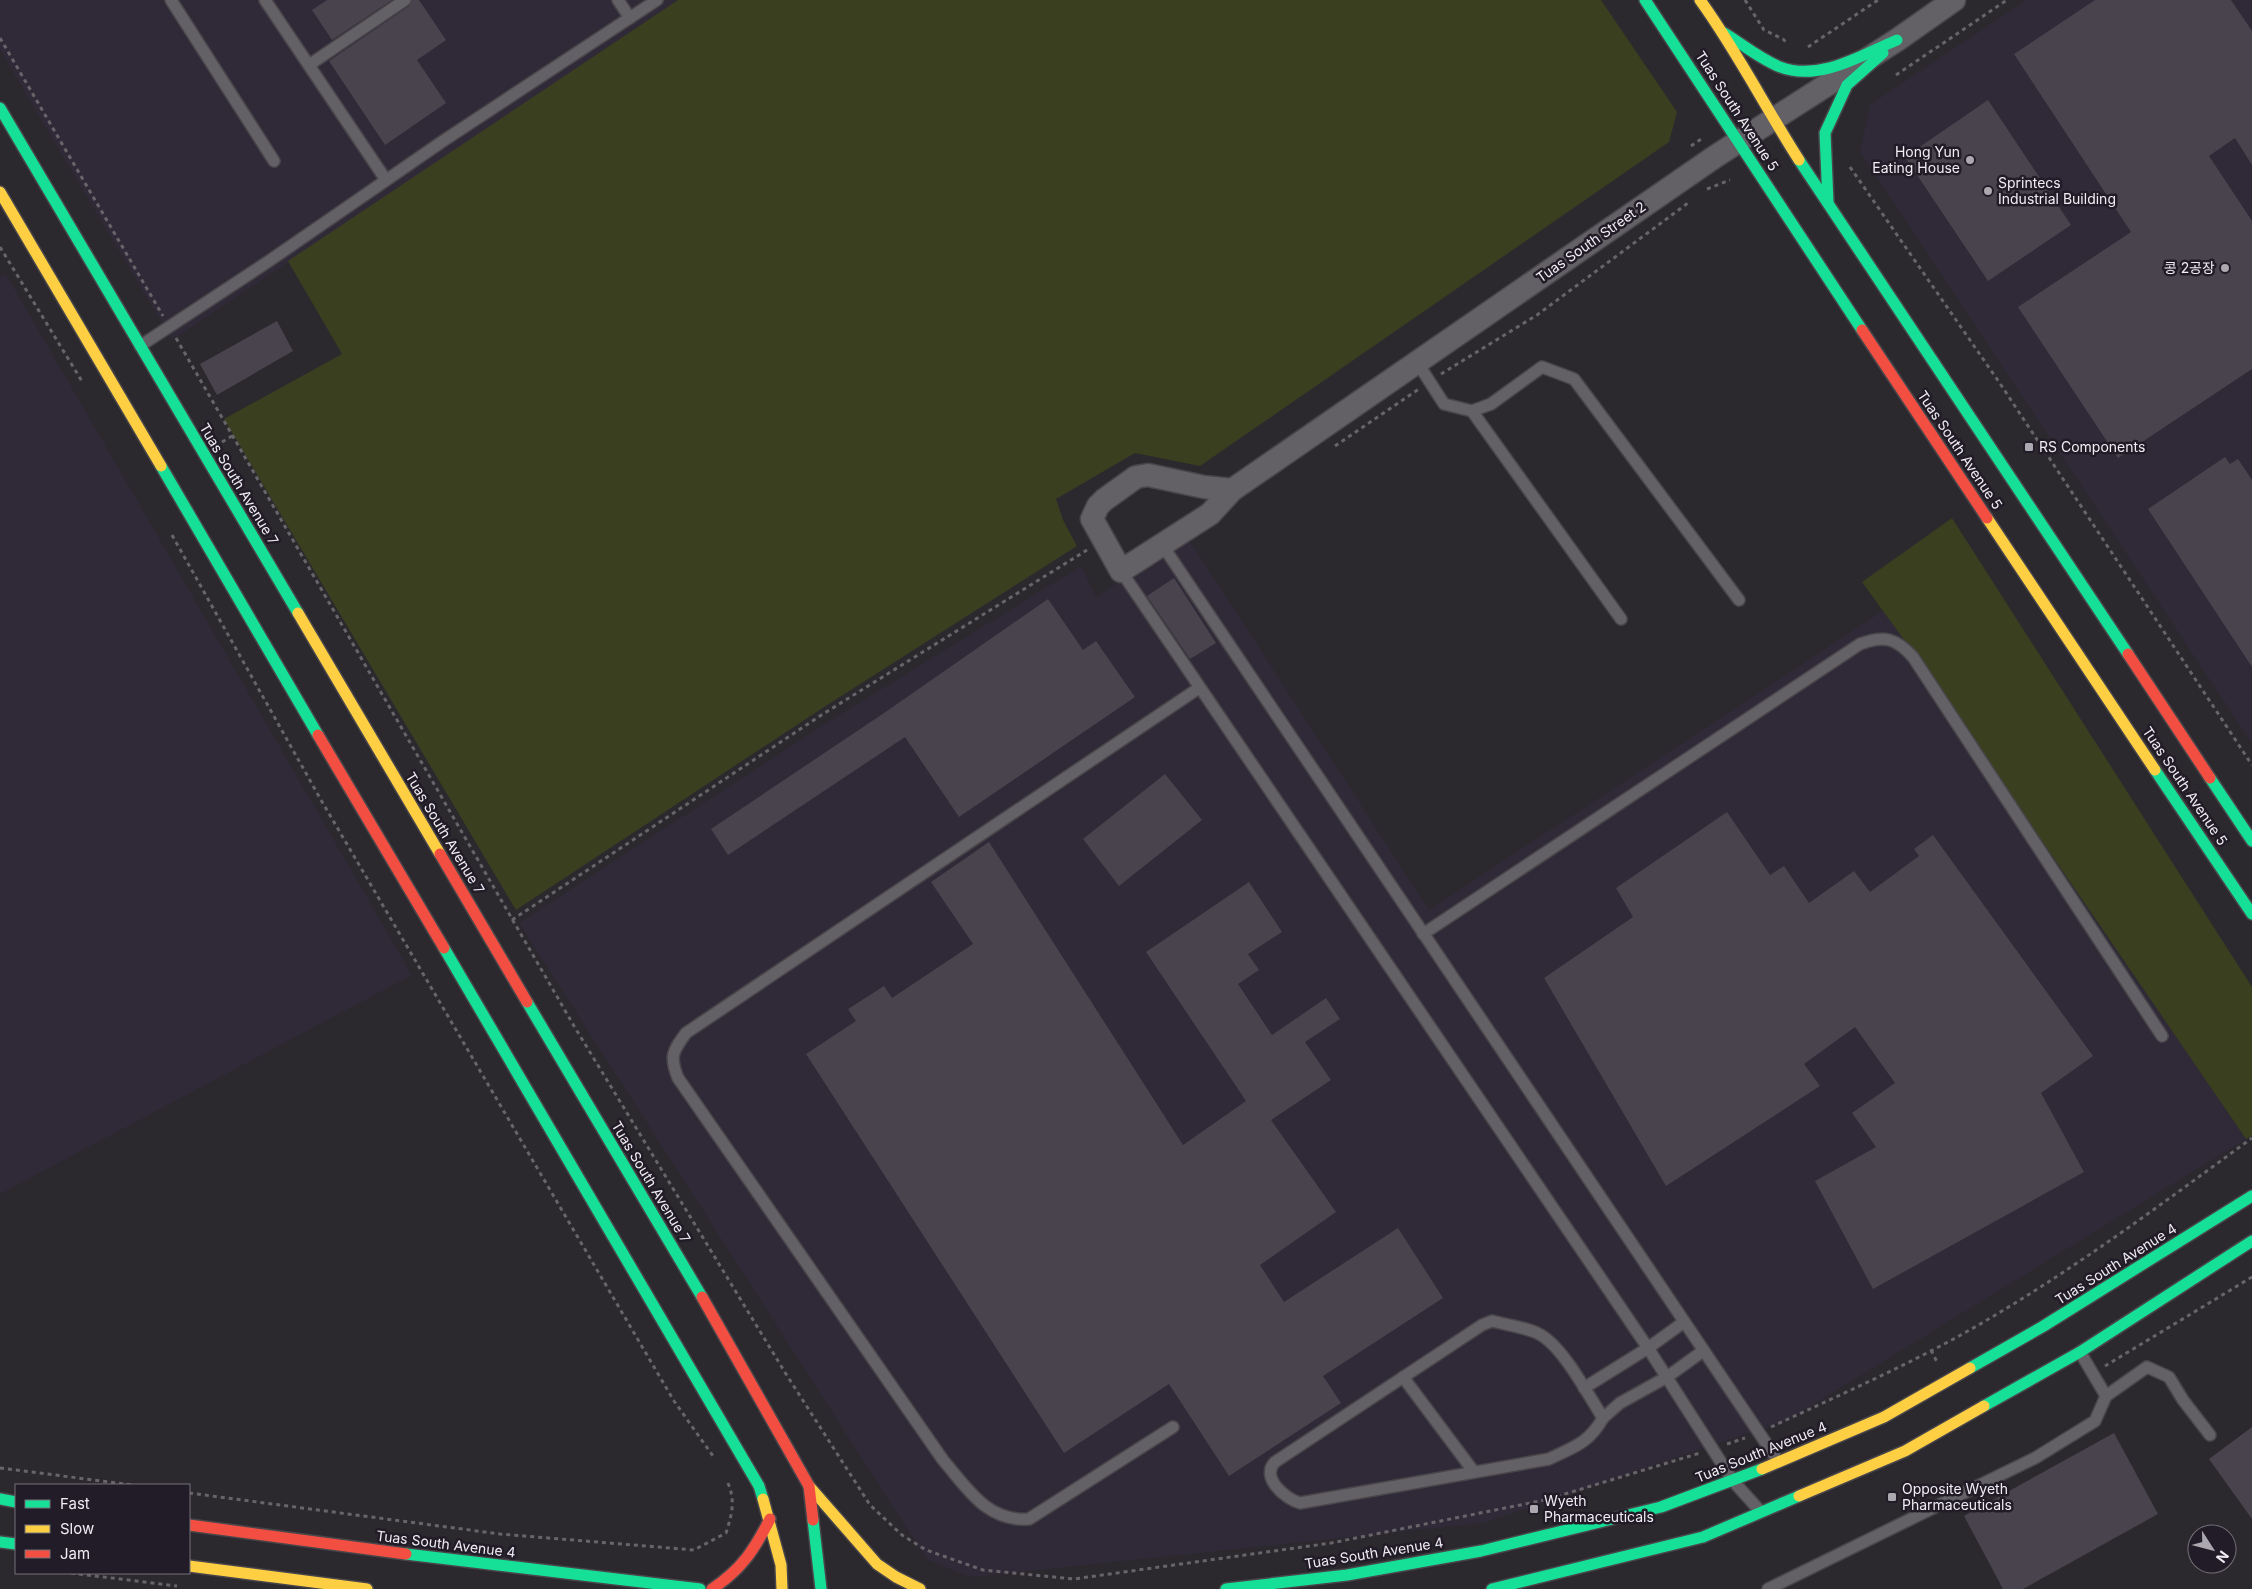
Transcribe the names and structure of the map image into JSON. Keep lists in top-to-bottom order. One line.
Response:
{"streets":{"street":["Tuas South Avenue 5","Tuas South Street 2","Tuas South Avenue 7","Tuas South Avenue 4"]},"crossings":[["Tuas South Avenue 5","Tuas South Street 2"]],"places":{"other":["Hong Yun Eating House","Sprintecs Industrial Building","콩 2공장"],"transit":["RS Components","Opposite Wyeth Pharmaceuticals","Wyeth Pharmaceuticals"]},"legend":["Fast","Slow","Jam"],"north":"bottom right"}
